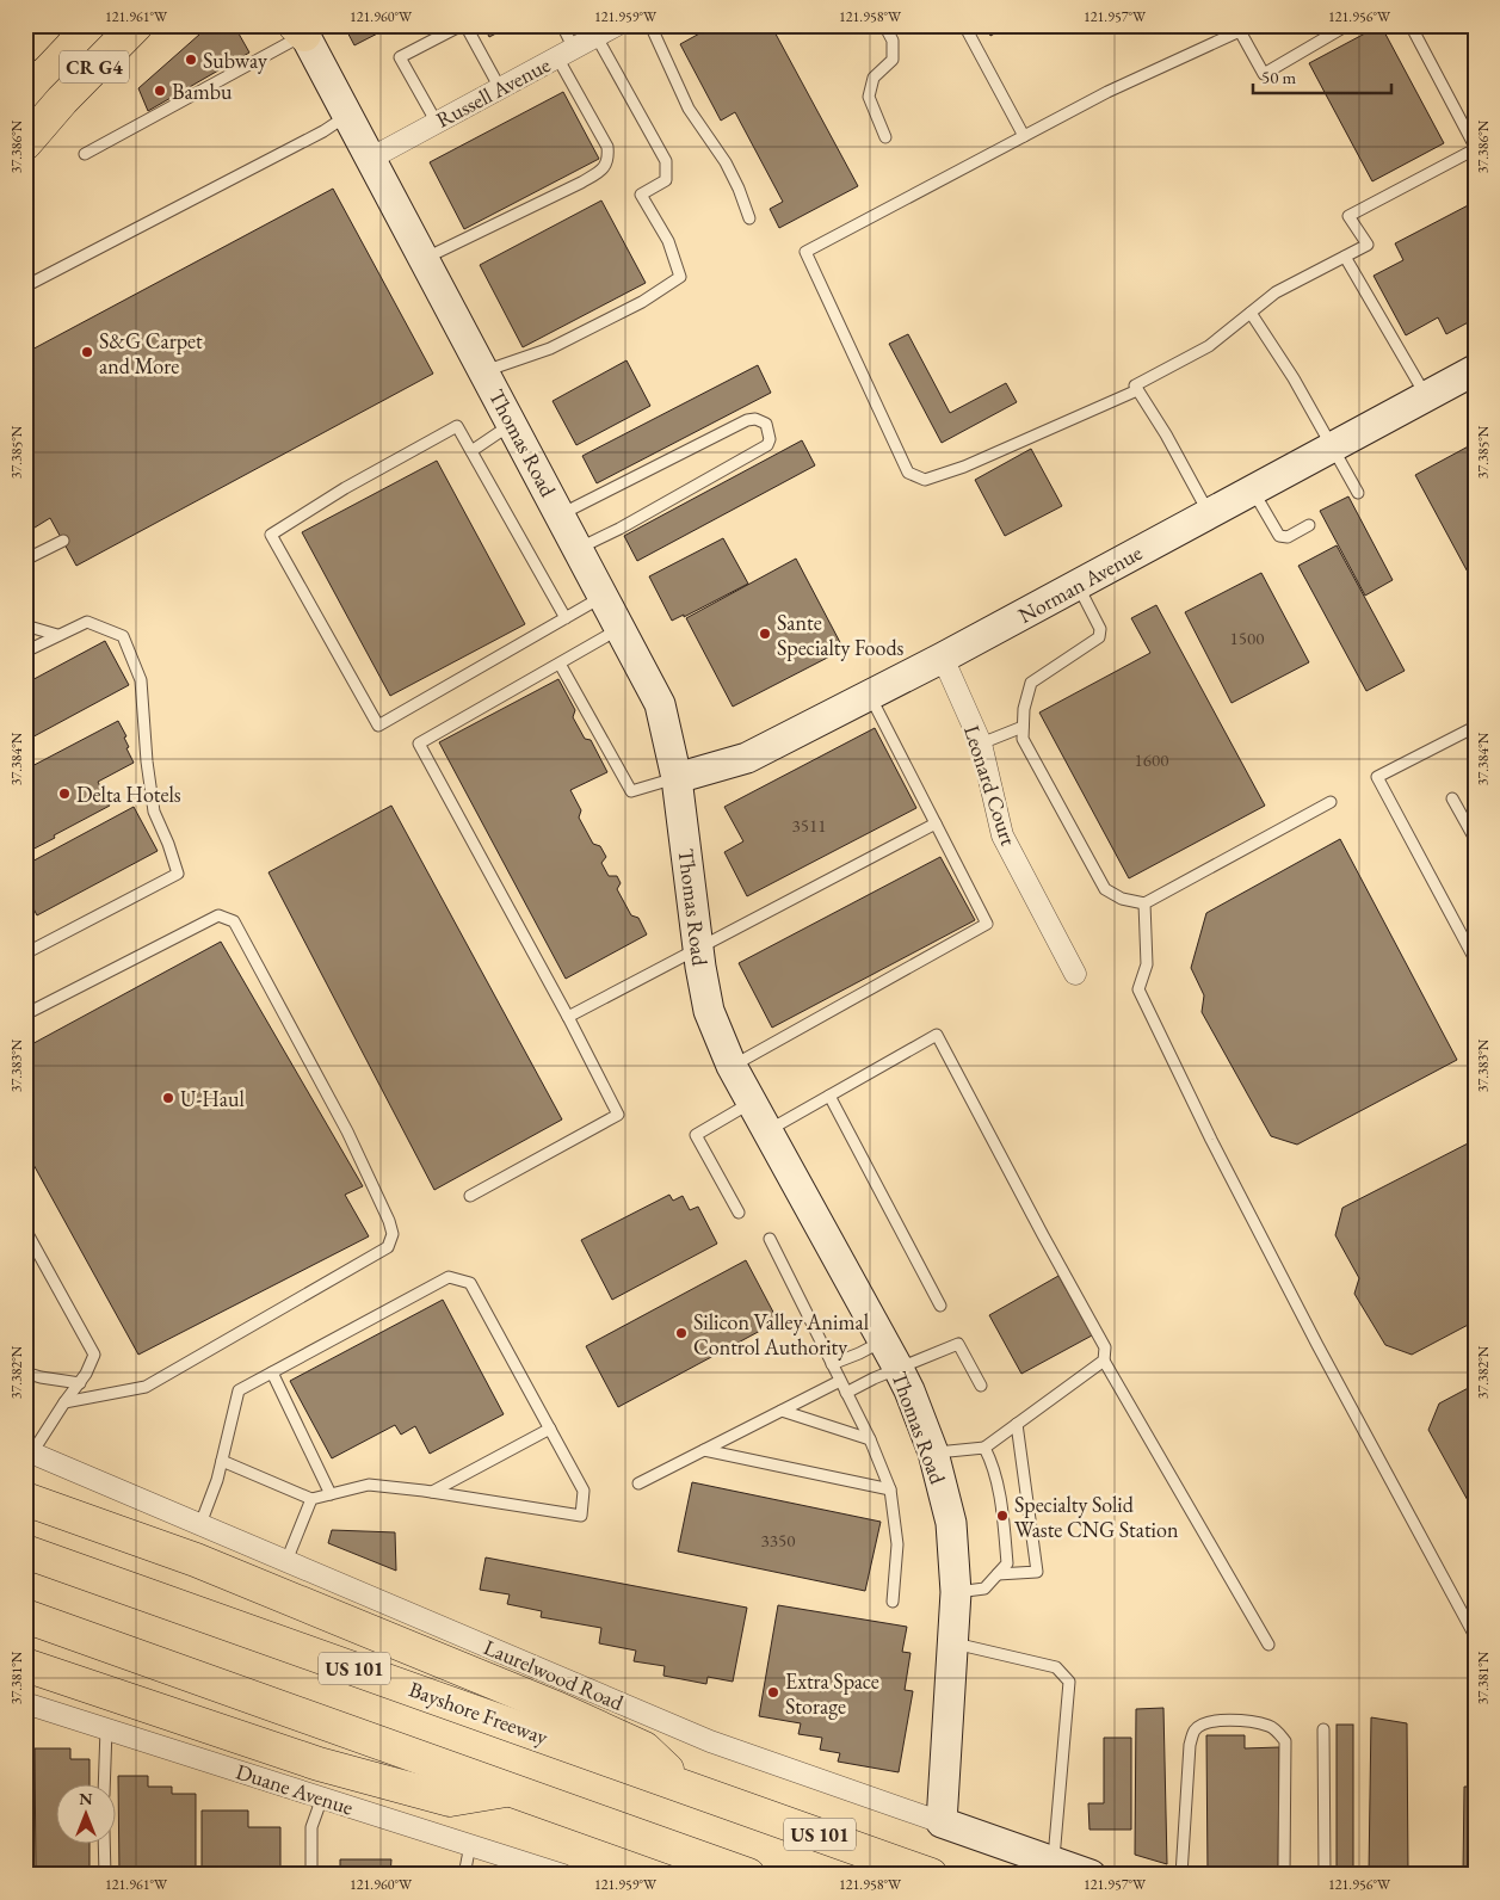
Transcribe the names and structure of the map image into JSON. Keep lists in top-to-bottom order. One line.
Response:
{"streets":{"highway":["CR G4","US 101","Bayshore Freeway"],"street":["Russell Avenue","Thomas Road","Norman Avenue","Leonard Court","Laurelwood Road","Duane Avenue"]},"crossings":[["Russell Avenue","Thomas Road"],["Thomas Road","Norman Avenue"],["Thomas Road","Laurelwood Road"],["Norman Avenue","Leonard Court"]],"places":["Subway","Bambu","S&G Carpet and More","Sante Specialty Foods","Delta Hotels","U-Haul","Silicon Valley Animal Control Authority","Specialty Solid Waste CNG Station","Extra Space Storage"],"house_numbers":["1500","1600","3511","3350"],"scale_bar":"50 m","north":"top","coordinates":["121.961°W","121.960°W","121.959°W","121.958°W","121.957°W","121.956°W","37.386°N","37.385°N","37.384°N","37.383°N","37.382°N","37.381°N"]}
